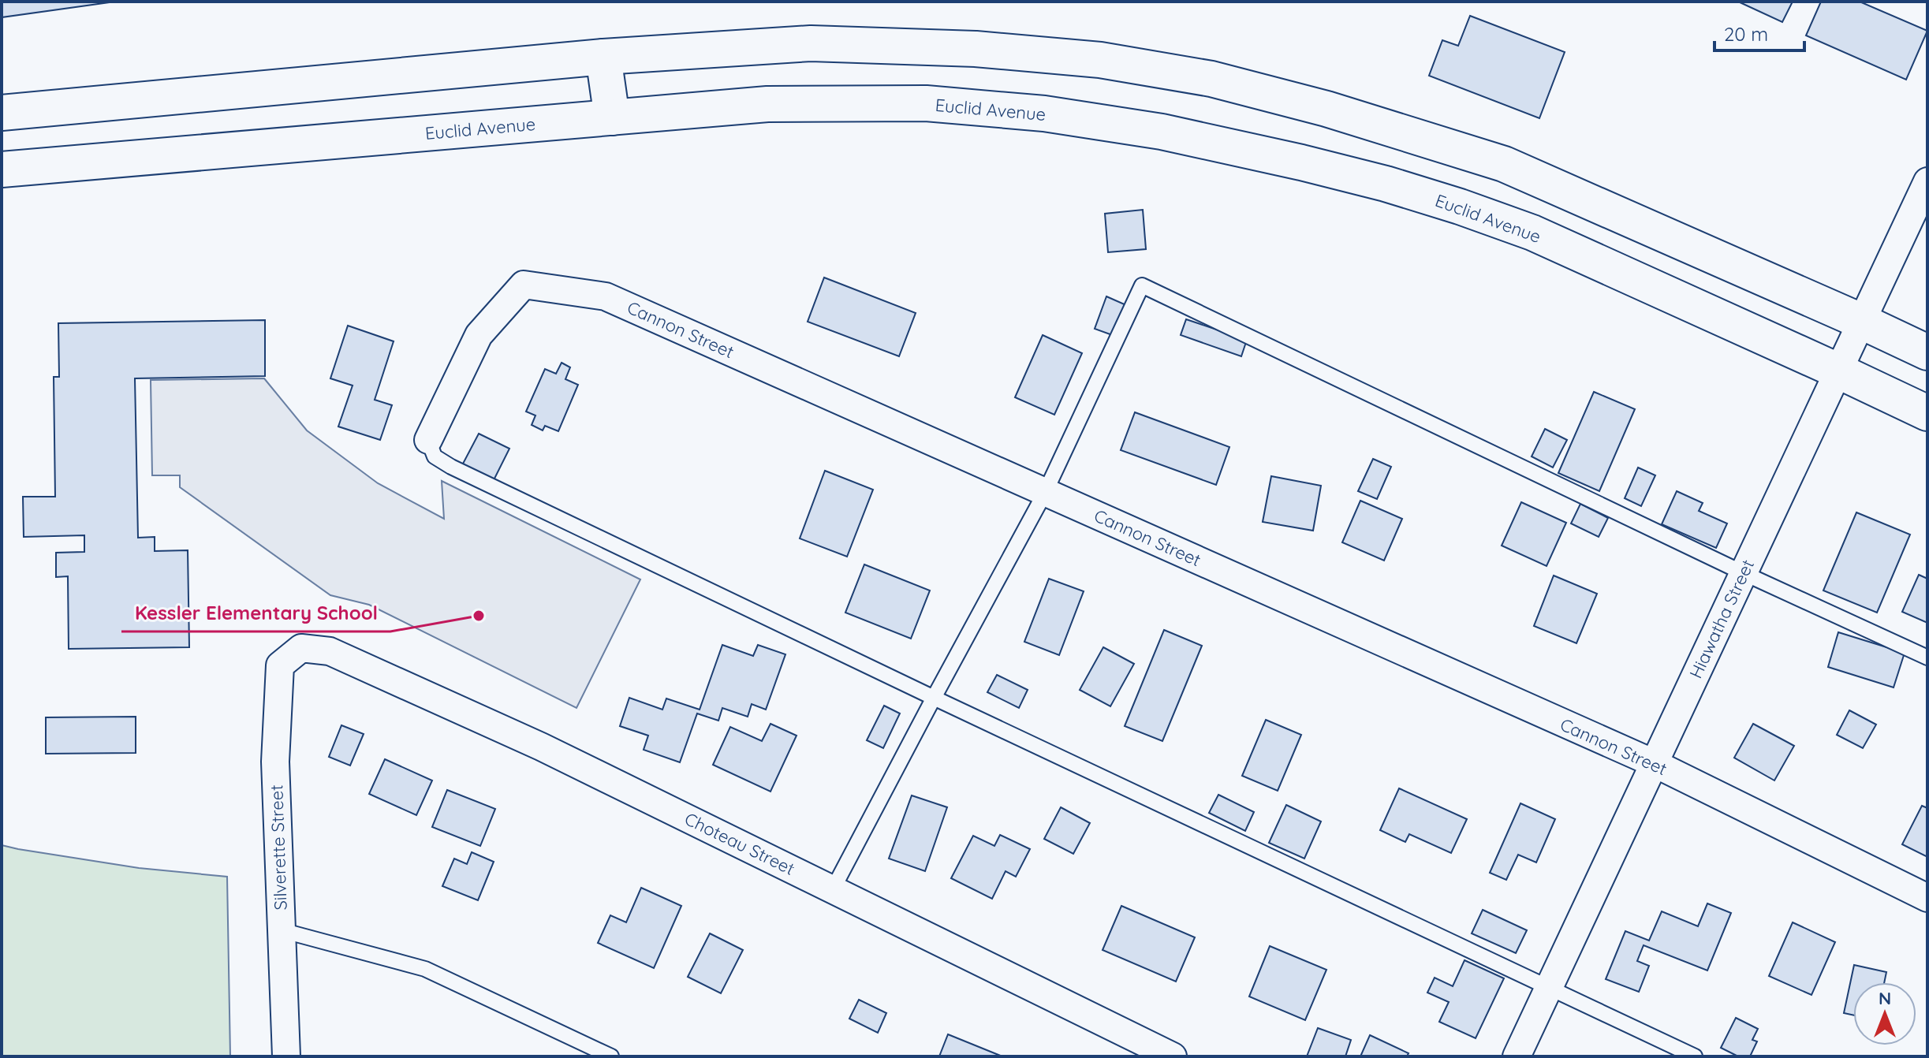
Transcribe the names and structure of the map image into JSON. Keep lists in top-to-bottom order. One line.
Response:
{"streets":{"highway":["Euclid Avenue"],"street":["Cannon Street","Hiawatha Street","Choteau Street","Silverette Street"]},"crossings":[["Euclid Avenue","Hiawatha Street"],["Cannon Street","Hiawatha Street"],["Choteau Street","Silverette Street"]],"places":["Kessler Elementary School"],"scale_bar":"20 m","north":"top"}
